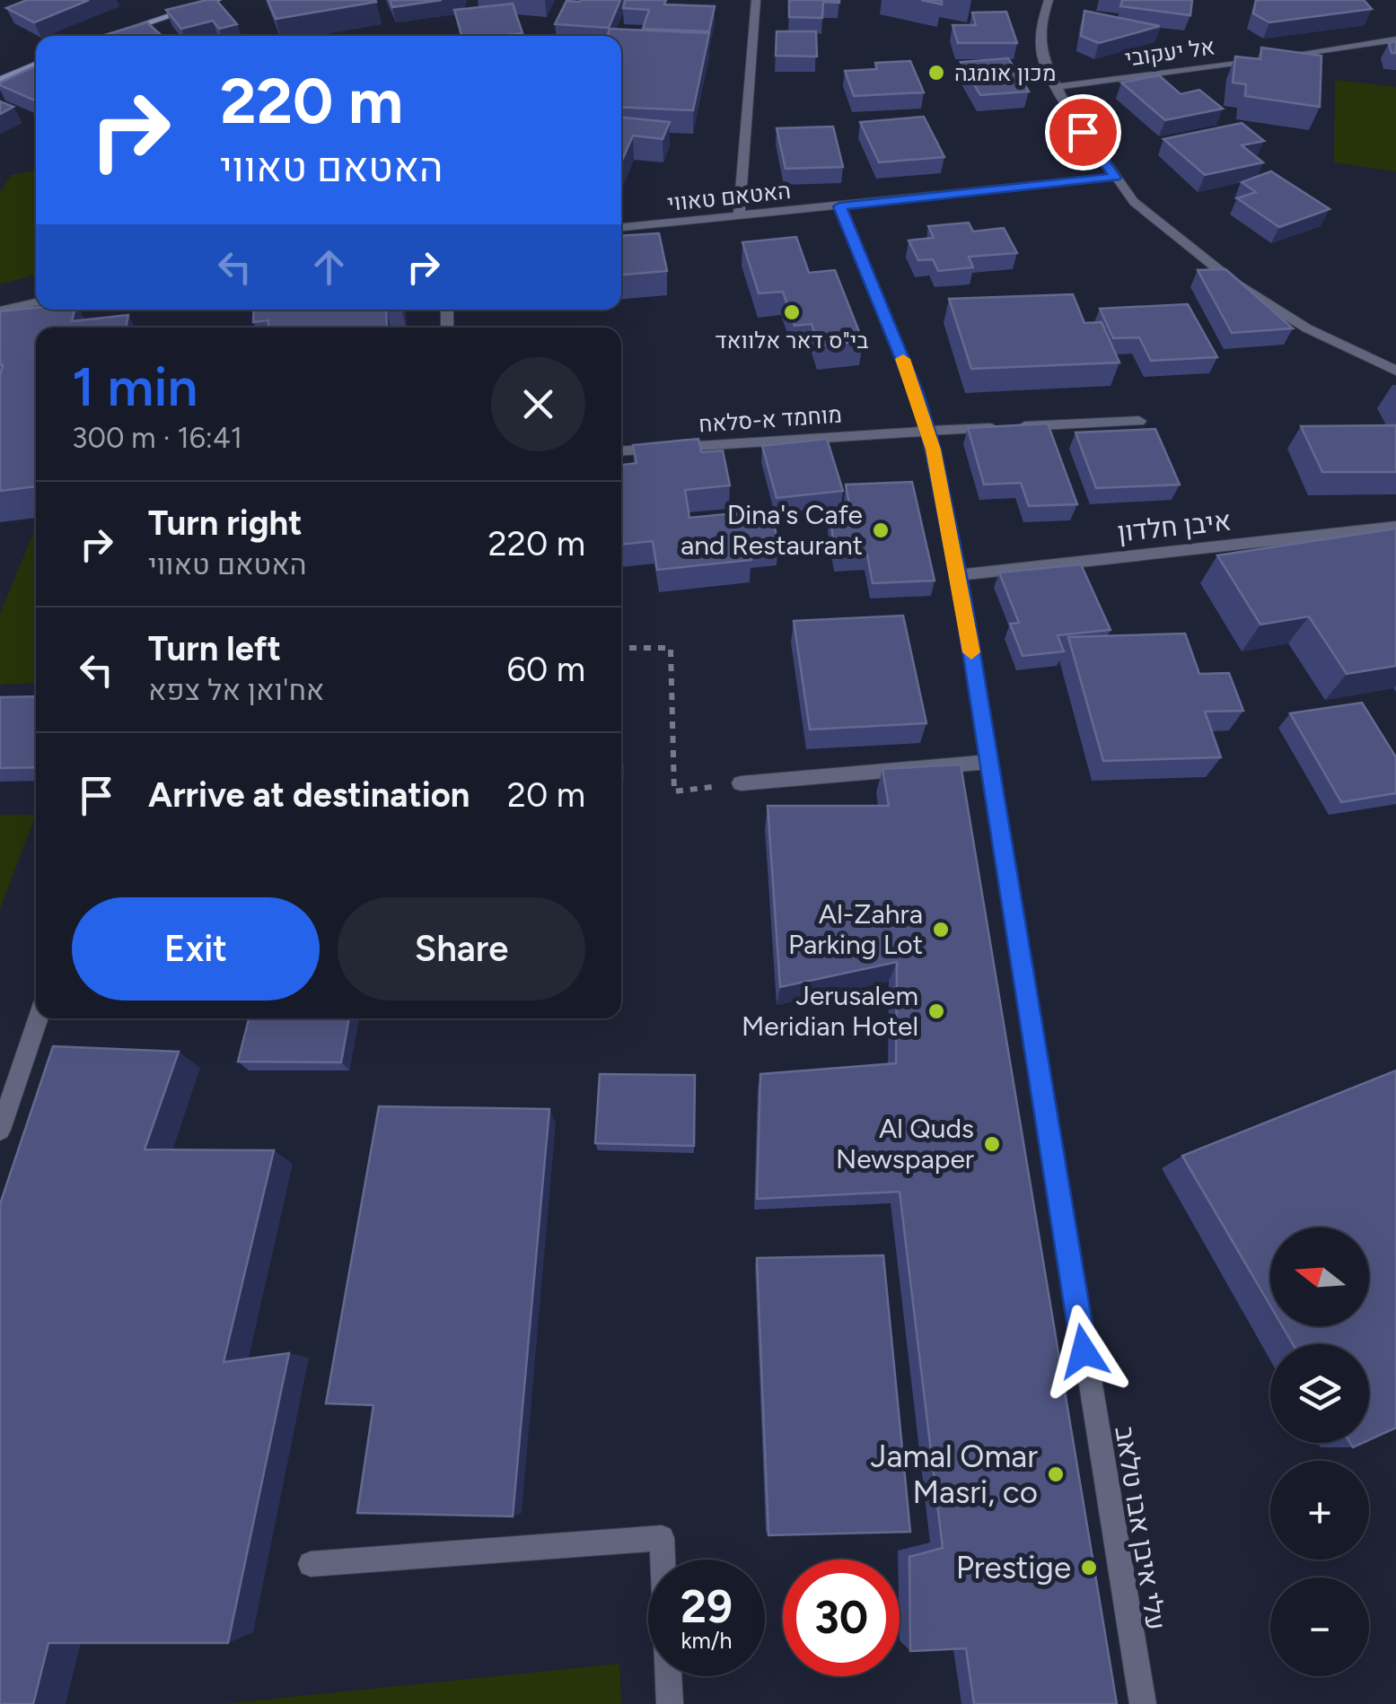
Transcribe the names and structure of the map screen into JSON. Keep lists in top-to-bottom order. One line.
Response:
{"streets":{"street":["אל יעקובי","האטאם טאווי","מוחמד א-סלאח","איבן חלדון","עלי איבן אבו טלאב"]},"crossings":[["האטאם טאווי","עלי איבן אבו טלאב"],["מוחמד א-סלאח","עלי איבן אבו טלאב"],["איבן חלדון","עלי איבן אבו טלאב"]],"places":["מכון אומגה","בי\"ס דאר אלוואד","Dina's Cafe and Restaurant","Al-Zahra Parking Lot","Jerusalem Meridian Hotel","Al Quds Newspaper","Jamal Omar Masri, co","Prestige"],"north":"left","page":{"turn":["220 m","האטאם טאווי"],"heading":["1 min","300 m · 16:41"],"list":[{"name":"Turn right","note":"האטאם טאווי","value":"220 m"},{"name":"Turn left","note":"אח'ואן אל צפא","value":"60 m"},{"name":"Arrive at destination","value":"20 m"}],"buttons":["Exit","Share"],"map_buttons":["+","−"],"speed":"29 km/h","limit":"30"}}
